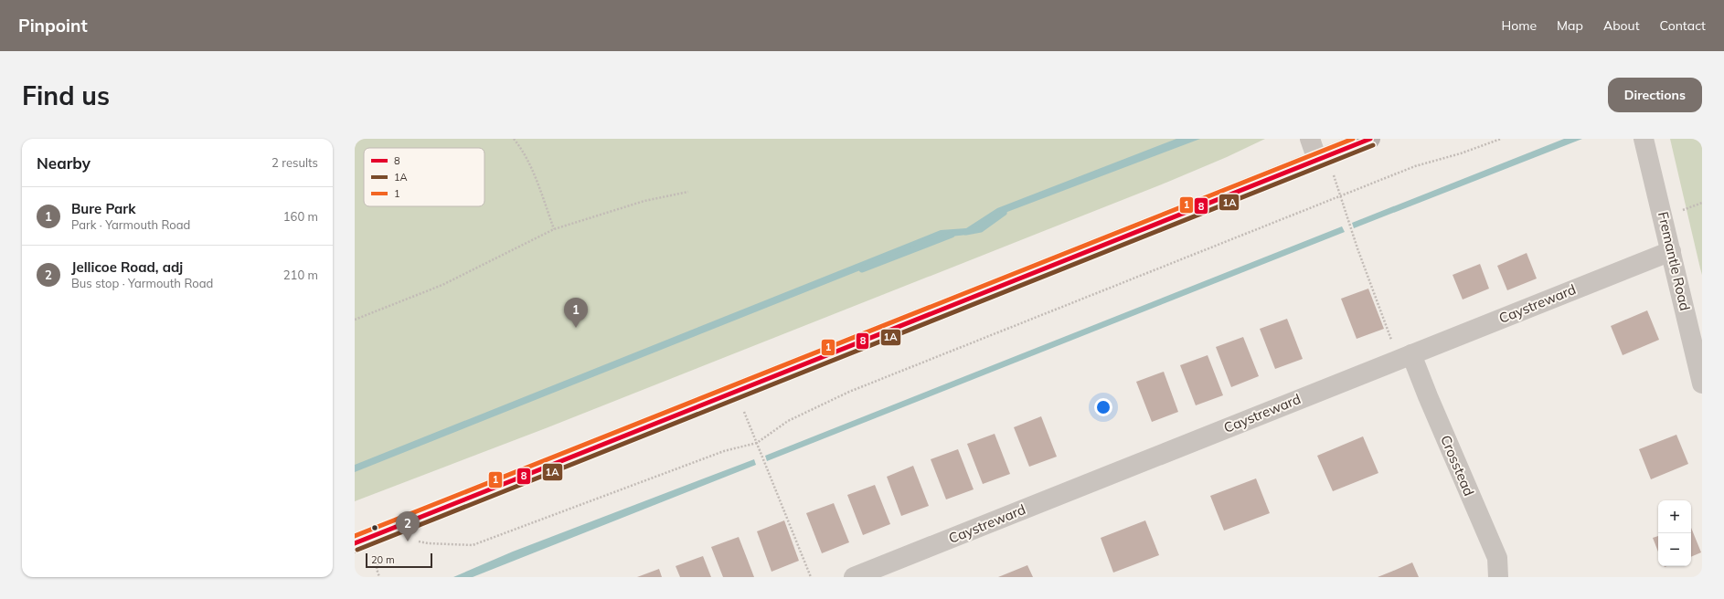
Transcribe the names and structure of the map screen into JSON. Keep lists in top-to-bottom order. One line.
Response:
{"streets":{"street":["Fremantle Road","Caystreward","Crosstead"]},"crossings":[["Fremantle Road","Caystreward"],["Caystreward","Crosstead"]],"lines":["transit line 8","transit line 1","transit line 1A"],"legend":["8","1A","1"],"scale_bar":"20 m","page":{"header":"Pinpoint","nav":["Home","Map","About","Contact"],"buttons":"Directions","title":"Find us","heading":["Nearby","2 results"],"list":[{"mark":"1","name":"Bure Park","note":"Park · Yarmouth Road","value":"160 m"},{"mark":"2","name":"Jellicoe Road, adj","note":"Bus stop · Yarmouth Road","value":"210 m"}],"pins":["1","2"],"map_buttons":["+","−"],"scale":"20 m"}}
